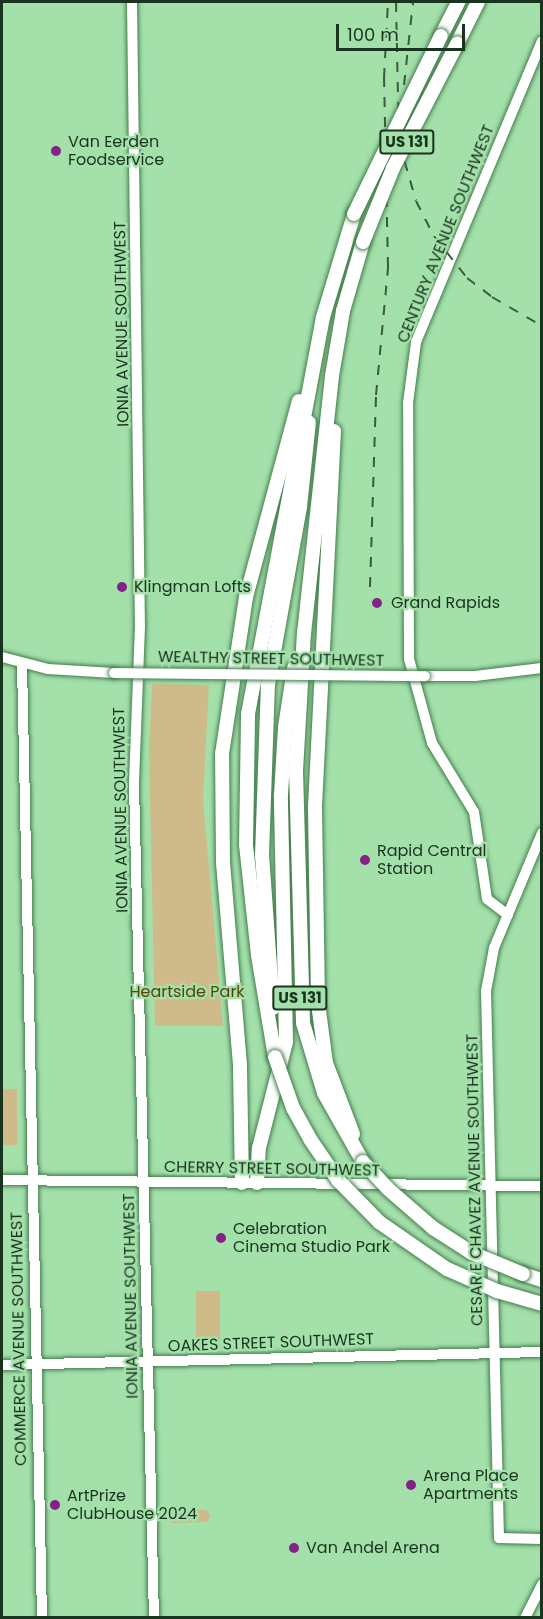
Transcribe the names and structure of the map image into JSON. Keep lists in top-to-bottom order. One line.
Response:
{"streets":{"highway":["US 131"],"street":["CENTURY AVENUE SOUTHWEST","IONIA AVENUE SOUTHWEST","WEALTHY STREET SOUTHWEST","CHERRY STREET SOUTHWEST","CESAR E CHAVEZ AVENUE SOUTHWEST","COMMERCE AVENUE SOUTHWEST","OAKES STREET SOUTHWEST"]},"crossings":[["CENTURY AVENUE SOUTHWEST","CESAR E CHAVEZ AVENUE SOUTHWEST"],["IONIA AVENUE SOUTHWEST","CHERRY STREET SOUTHWEST"],["IONIA AVENUE SOUTHWEST","OAKES STREET SOUTHWEST"],["WEALTHY STREET SOUTHWEST","COMMERCE AVENUE SOUTHWEST"],["CHERRY STREET SOUTHWEST","CESAR E CHAVEZ AVENUE SOUTHWEST"],["CHERRY STREET SOUTHWEST","COMMERCE AVENUE SOUTHWEST"],["CESAR E CHAVEZ AVENUE SOUTHWEST","OAKES STREET SOUTHWEST"],["COMMERCE AVENUE SOUTHWEST","OAKES STREET SOUTHWEST"]],"parks":["Heartside Park"],"places":["Van Eerden Foodservice","Klingman Lofts","Grand Rapids","Rapid Central Station","Celebration Cinema Studio Park","Arena Place Apartments","ArtPrize ClubHouse 2024","Van Andel Arena"],"scale_bar":"100 m"}
